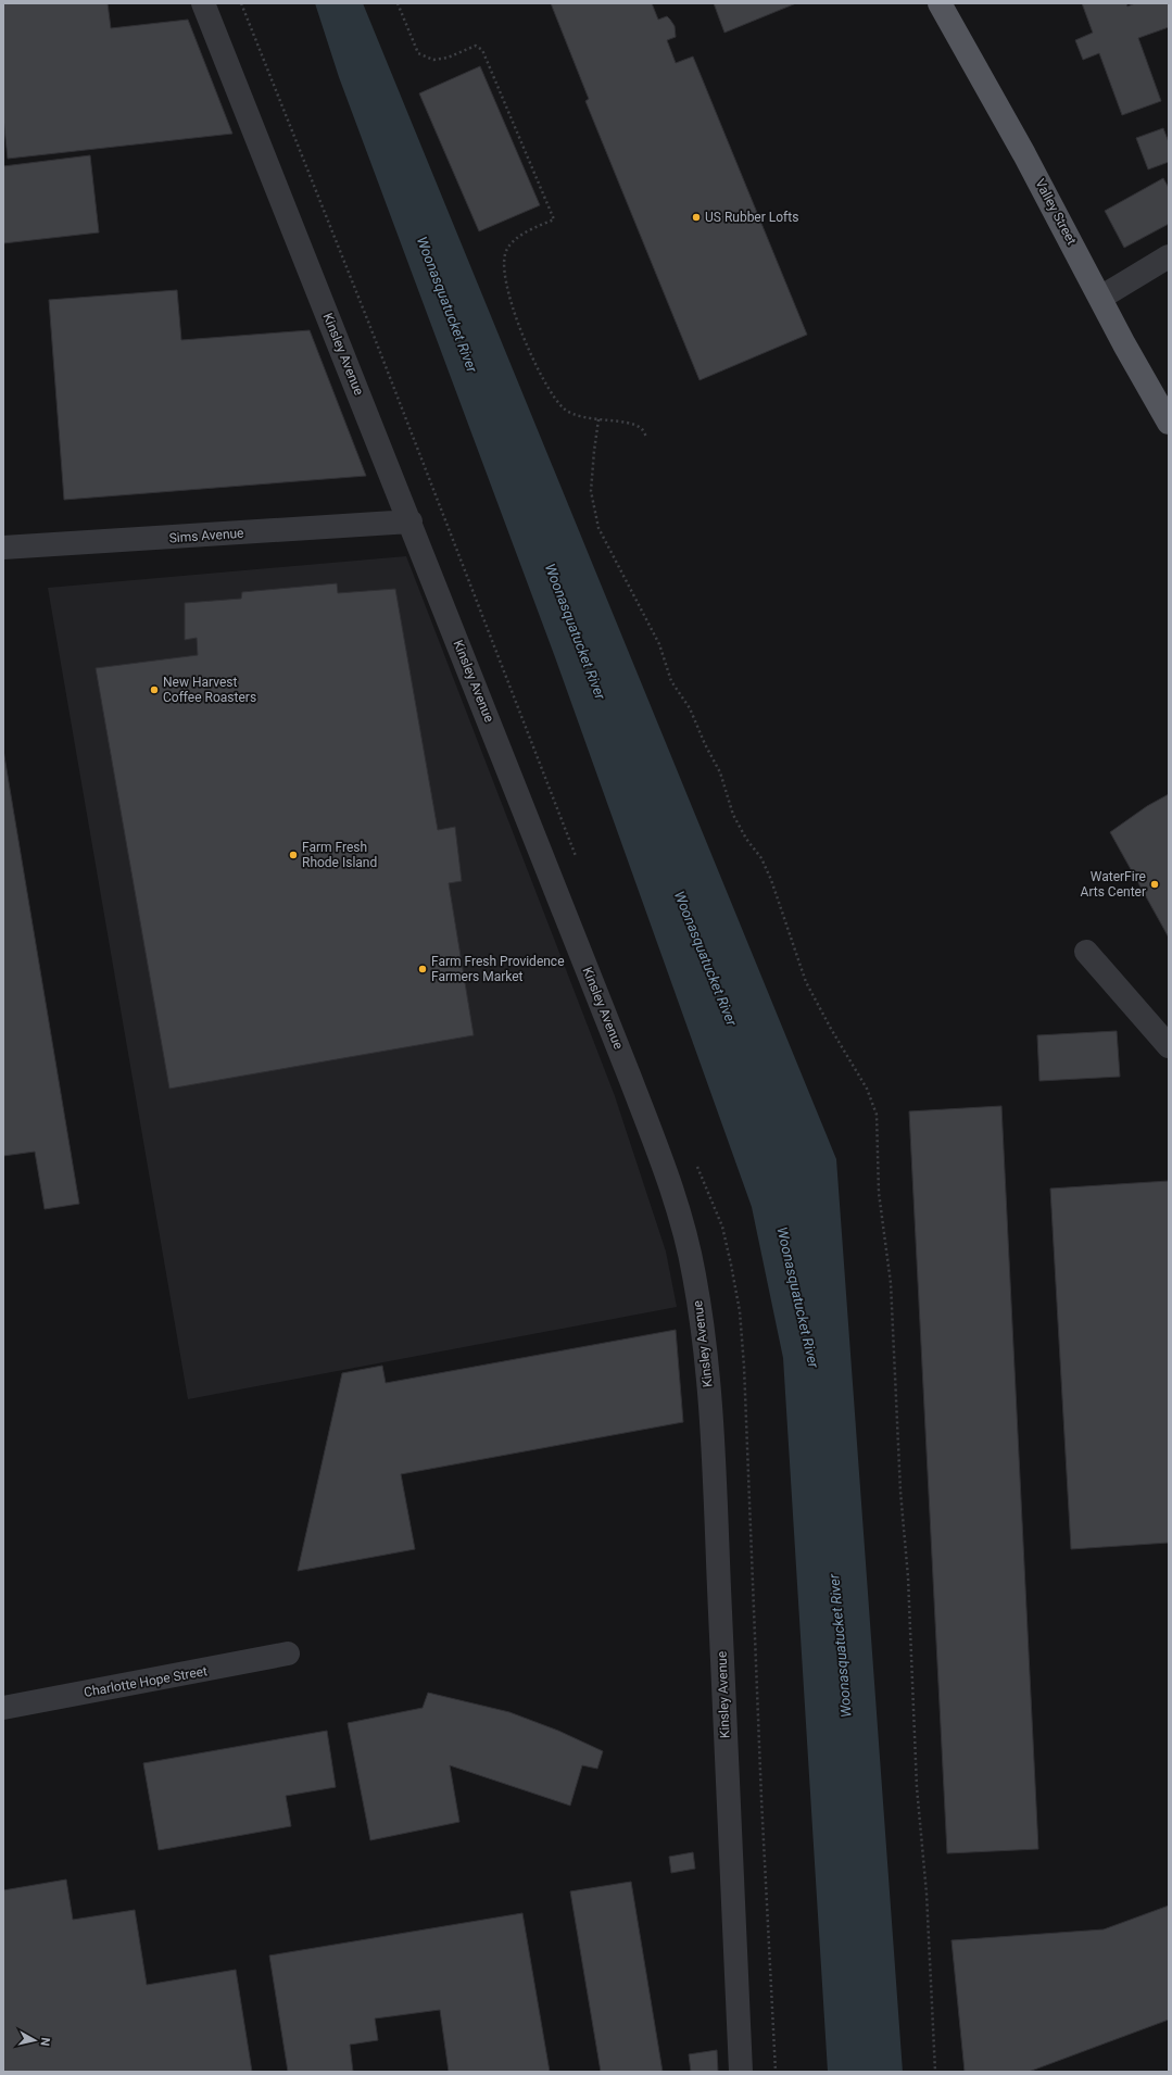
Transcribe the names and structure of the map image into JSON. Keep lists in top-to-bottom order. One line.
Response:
{"streets":{"main road":["Valley Street"],"street":["Kinsley Avenue","Sims Avenue","Charlotte Hope Street"]},"crossings":[["Kinsley Avenue","Sims Avenue"]],"water":["Woonasquatucket River"],"places":["US Rubber Lofts","New Harvest Coffee Roasters","Farm Fresh Rhode Island","WaterFire Arts Center","Farm Fresh Providence Farmers Market"],"north":"right"}
